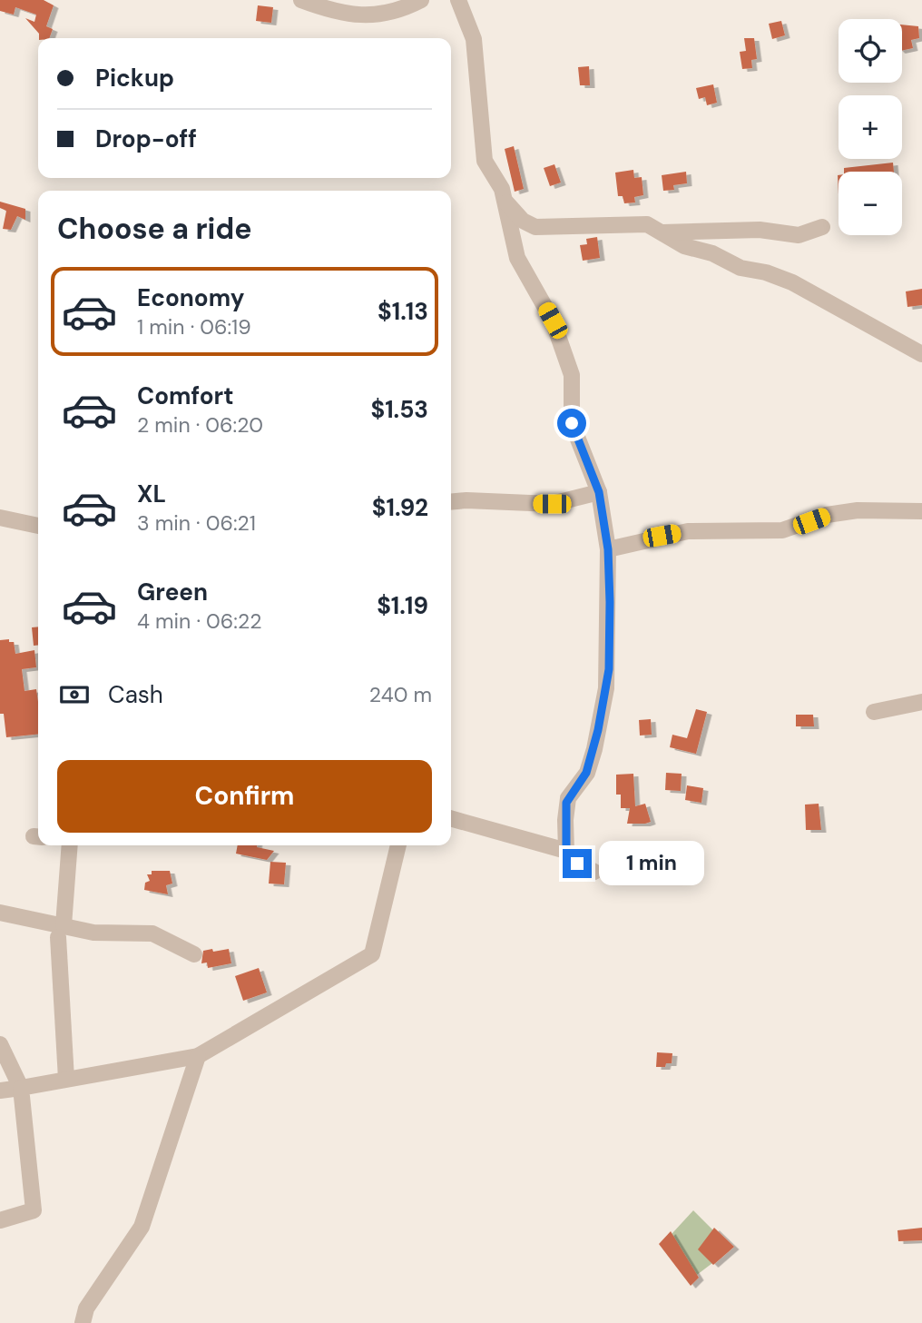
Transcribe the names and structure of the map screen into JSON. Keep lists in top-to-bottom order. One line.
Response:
{"page":{"map_buttons":["+","−"],"banner":["Pickup","Drop-off"],"heading":"Choose a ride","list":[{"name":"Economy","note":"1 min · 06:19","value":"$1.13"},{"name":"Comfort","note":"2 min · 06:20","value":"$1.53"},{"name":"XL","note":"3 min · 06:21","value":"$1.92"},{"name":"Green","note":"4 min · 06:22","value":"$1.19"}],"pay":["Cash","240 m"],"buttons":"Confirm","bubble":"1 min"}}
